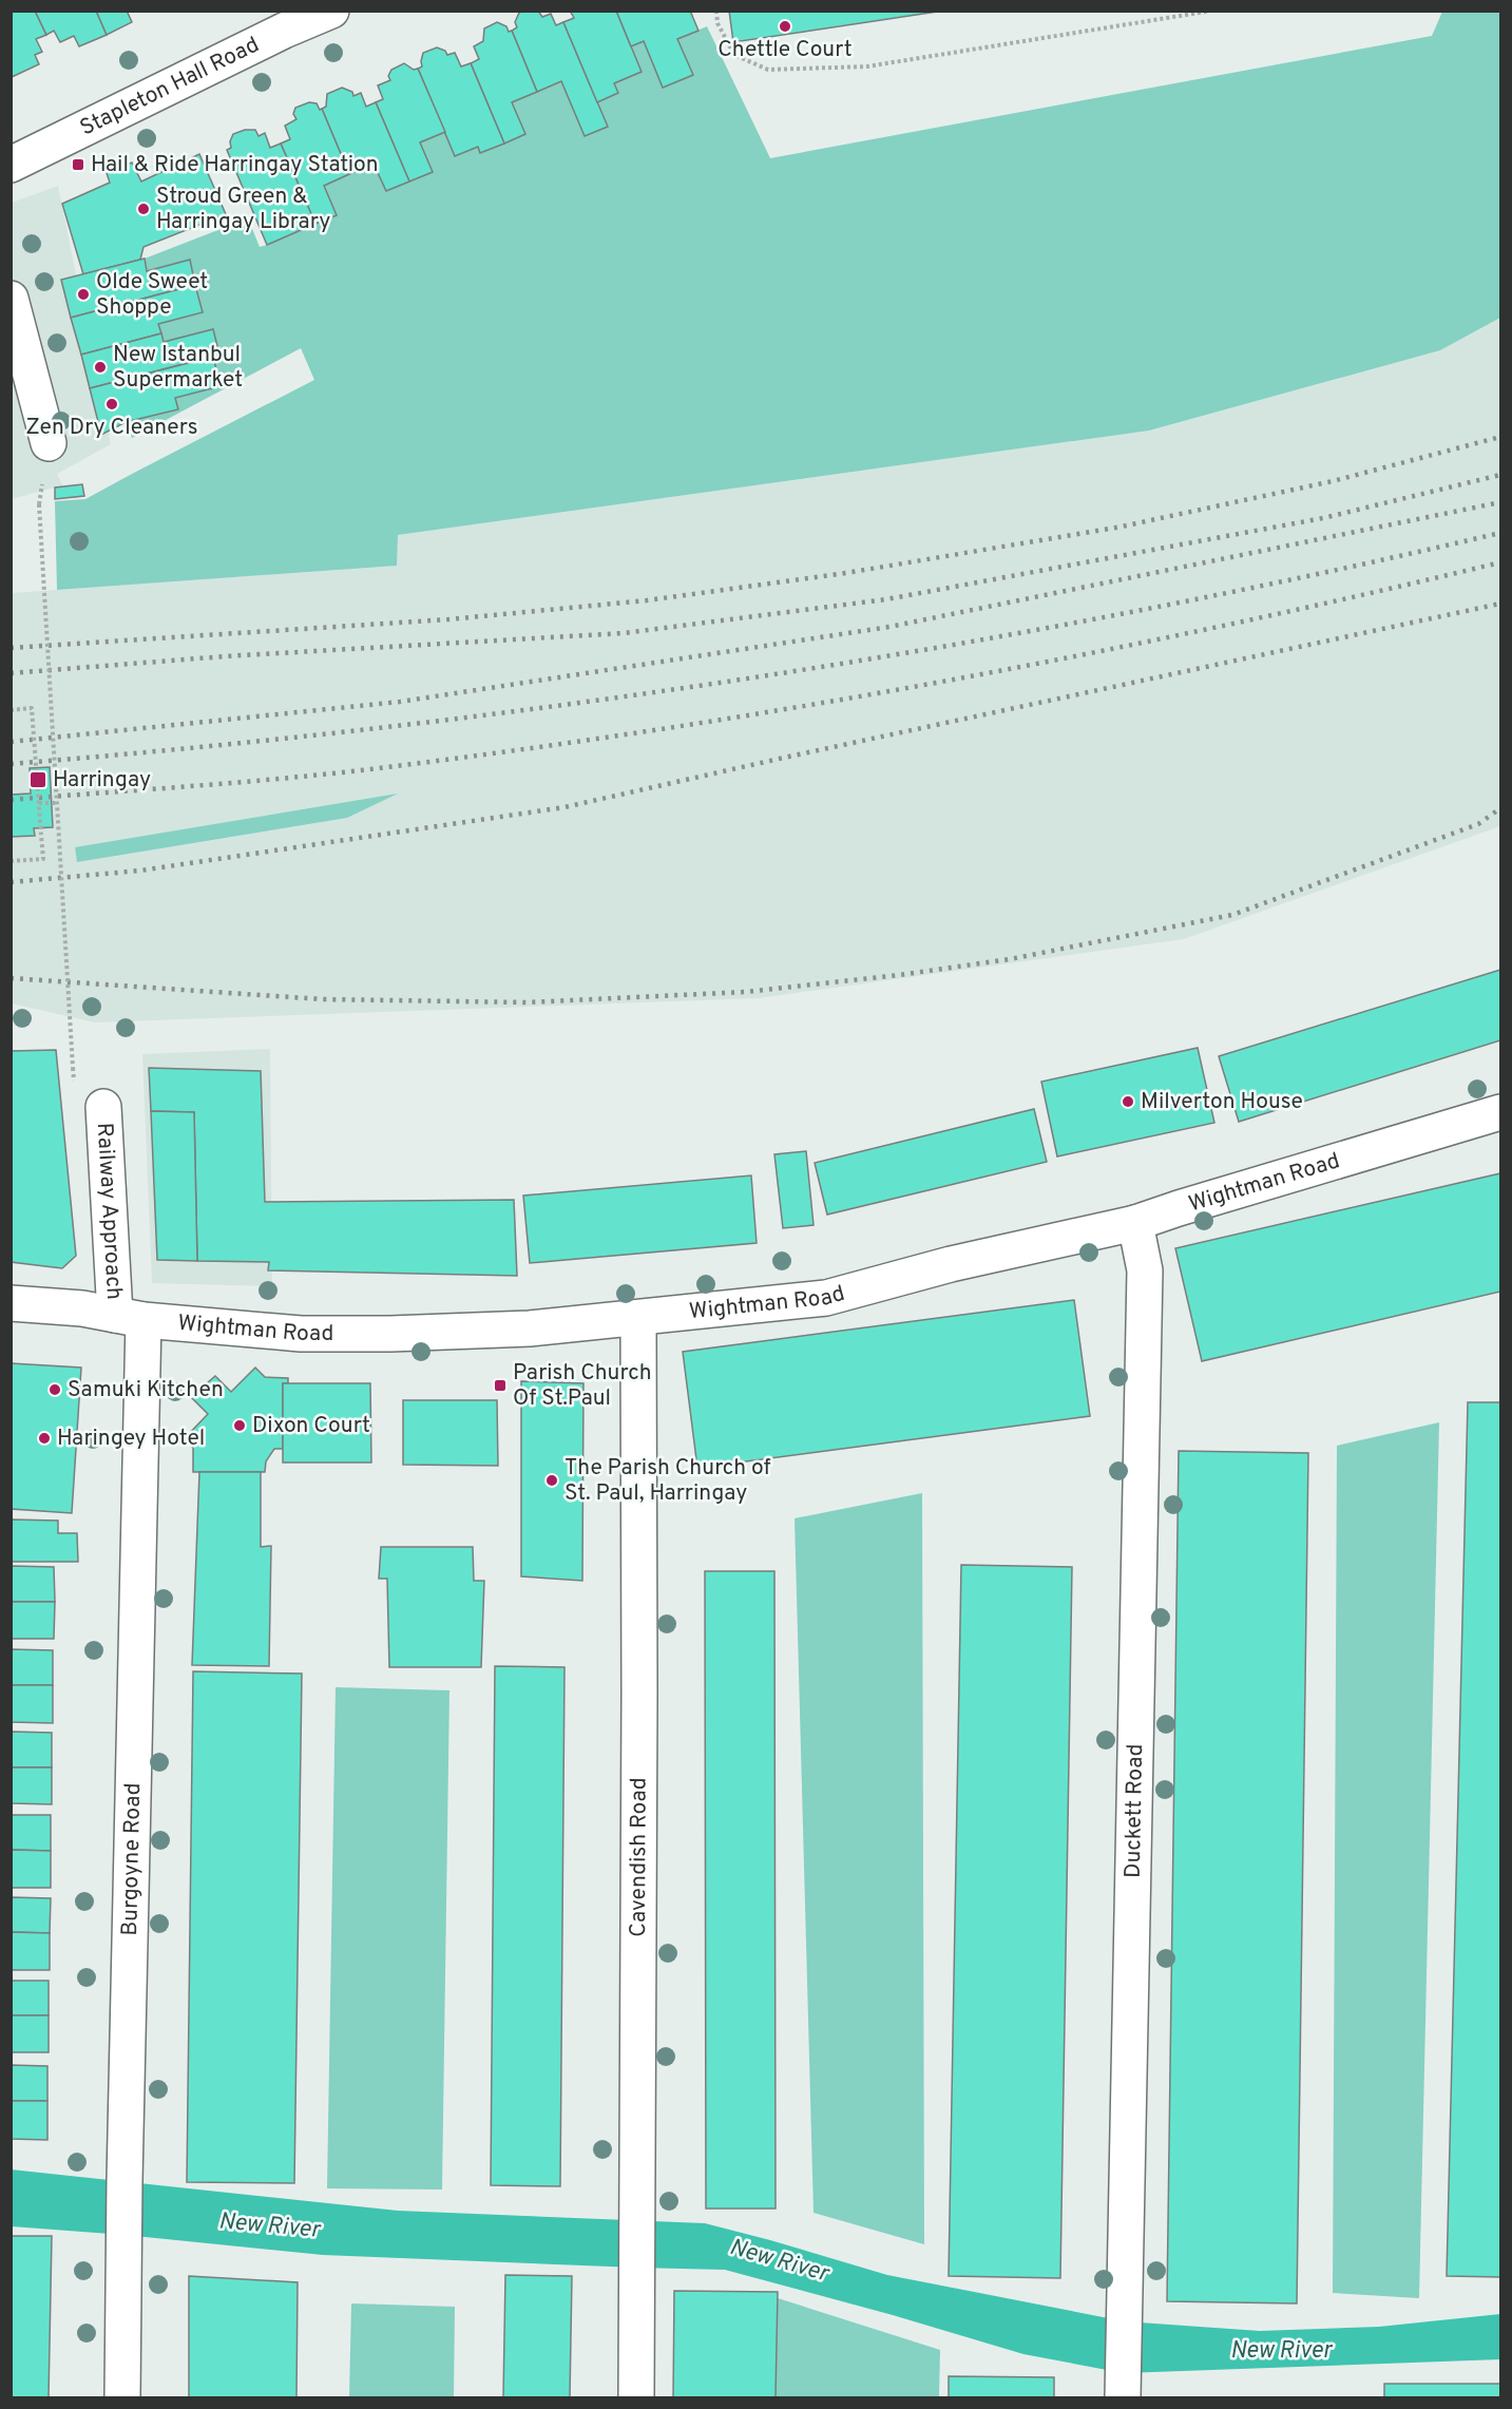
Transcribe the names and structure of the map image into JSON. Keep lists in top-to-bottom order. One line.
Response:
{"streets":{"street":["Stapleton Hall Road","Wightman Road","Railway Approach","Duckett Road","Cavendish Road","Burgoyne Road"]},"crossings":[["Wightman Road","Railway Approach"],["Wightman Road","Duckett Road"],["Wightman Road","Cavendish Road"],["Wightman Road","Burgoyne Road"],["Railway Approach","Burgoyne Road"]],"water":["New River"],"places":{"other":["Chettle Court","Stroud Green & Harringay Library","Olde Sweet Shoppe","New Istanbul Supermarket","Zen Dry Cleaners","Milverton House","Samuki Kitchen","Dixon Court","Haringey Hotel","The Parish Church of St. Paul, Harringay"],"transit":["Hail & Ride Harringay Station","Harringay","Parish Church Of St.Paul"]}}
